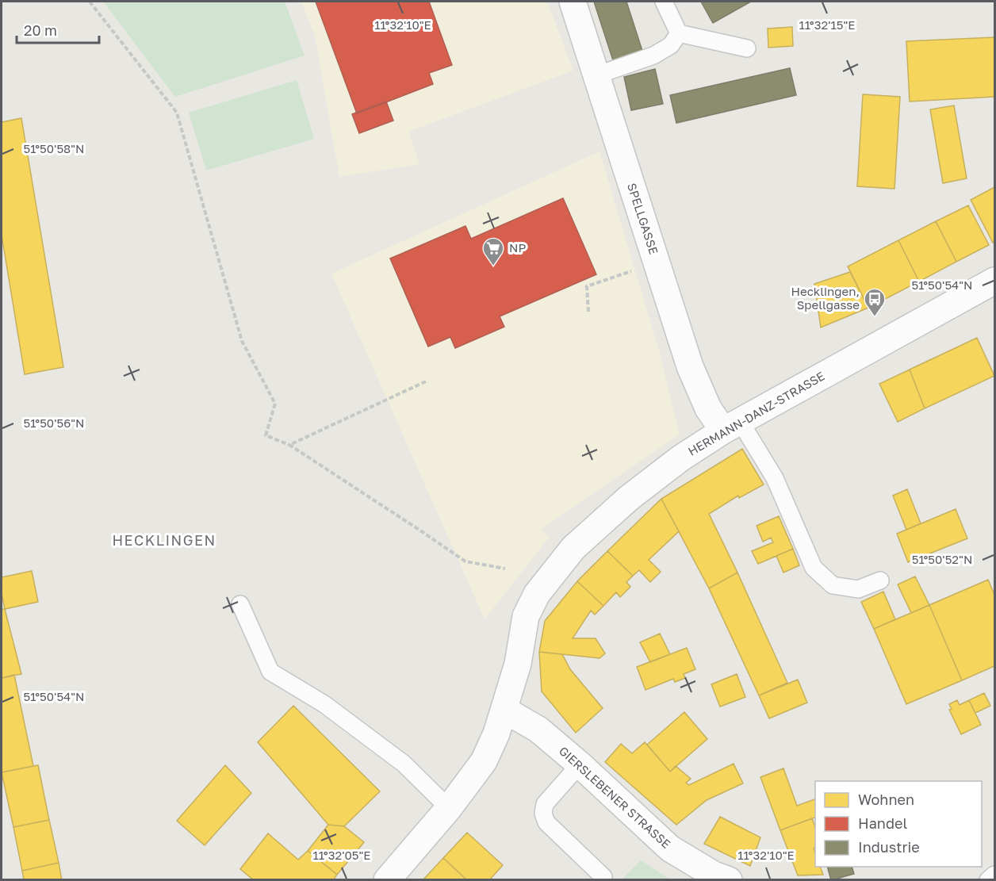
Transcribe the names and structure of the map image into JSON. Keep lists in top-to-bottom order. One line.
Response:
{"streets":{"street":["SPELLGASSE","HERMANN-DANZ-STRASSE","GIERSLEBENER STRASSE"]},"crossings":[["SPELLGASSE","HERMANN-DANZ-STRASSE"],["HERMANN-DANZ-STRASSE","GIERSLEBENER STRASSE"]],"districts":["HECKLINGEN"],"places":{"supermarket":["NP"],"bus stop":["Hecklingen, Spellgasse"]},"legend":["Wohnen","Handel","Industrie"],"scale_bar":"20 m","coordinates":["11°32'10\"E","11°32'15\"E","51°50'58\"N","51°50'54\"N","51°50'56\"N","51°50'52\"N","11°32'05\"E"]}
